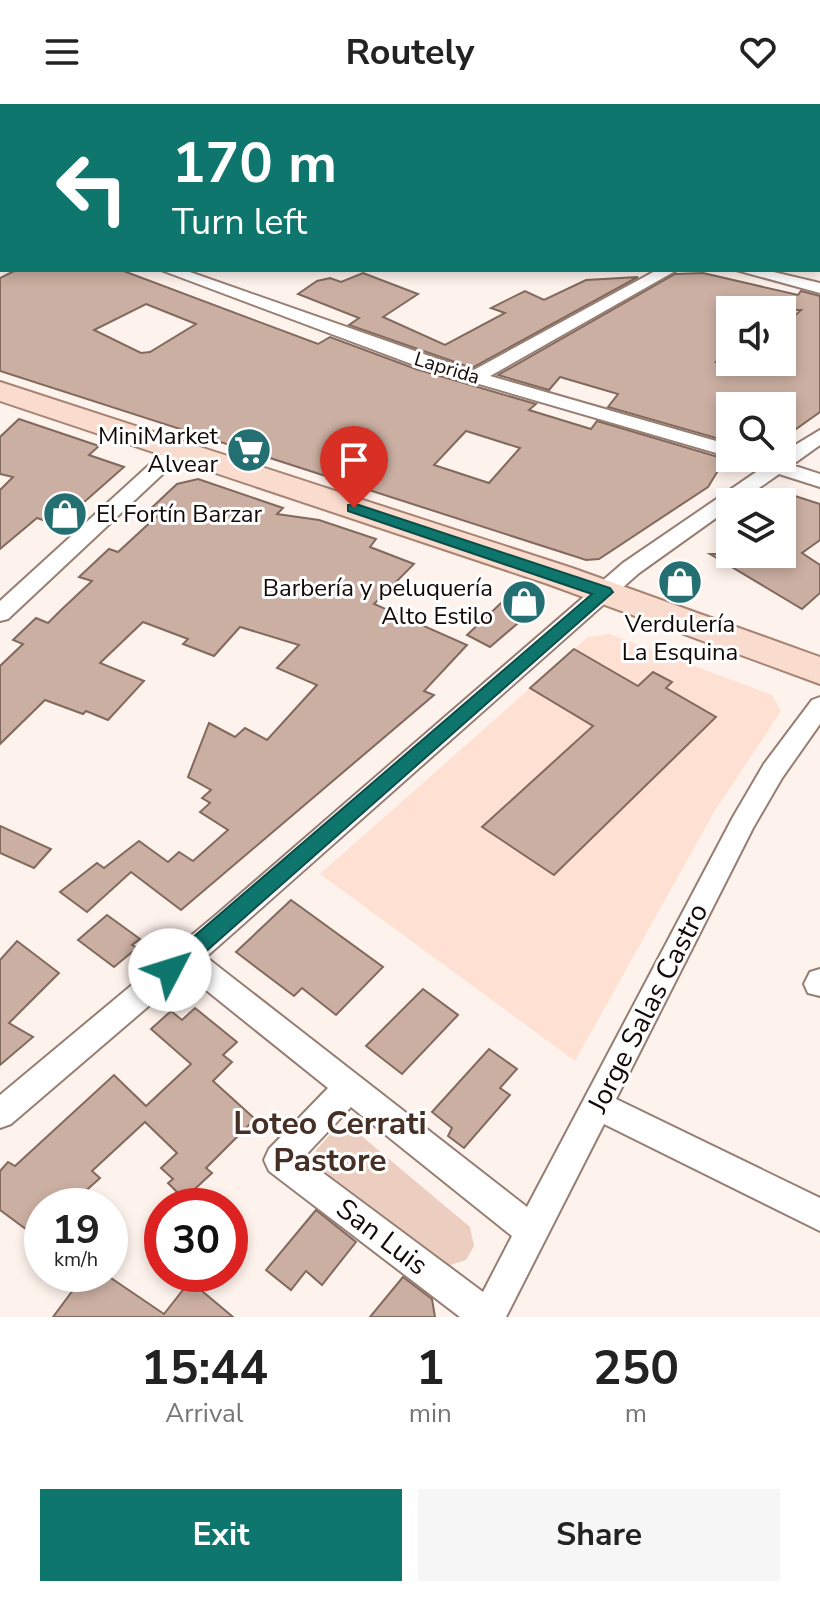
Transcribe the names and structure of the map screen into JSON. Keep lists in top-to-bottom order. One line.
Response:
{"streets":{"street":["Laprida","Jorge Salas Castro","San Luis"]},"crossings":[["Jorge Salas Castro","San Luis"]],"districts":["Loteo Cerrati Pastore"],"places":{"supermarket":["MiniMarket Alvear"],"shop":["El Fortín Barzar","Verdulería La Esquina","Barbería y peluquería Alto Estilo"]},"page":{"header":"Routely","turn":["170 m","Turn left"],"speed":"19 km/h","limit":"30","eta":["15:44","Arrival","1","min","250","m"],"buttons":["Exit","Share"]}}
